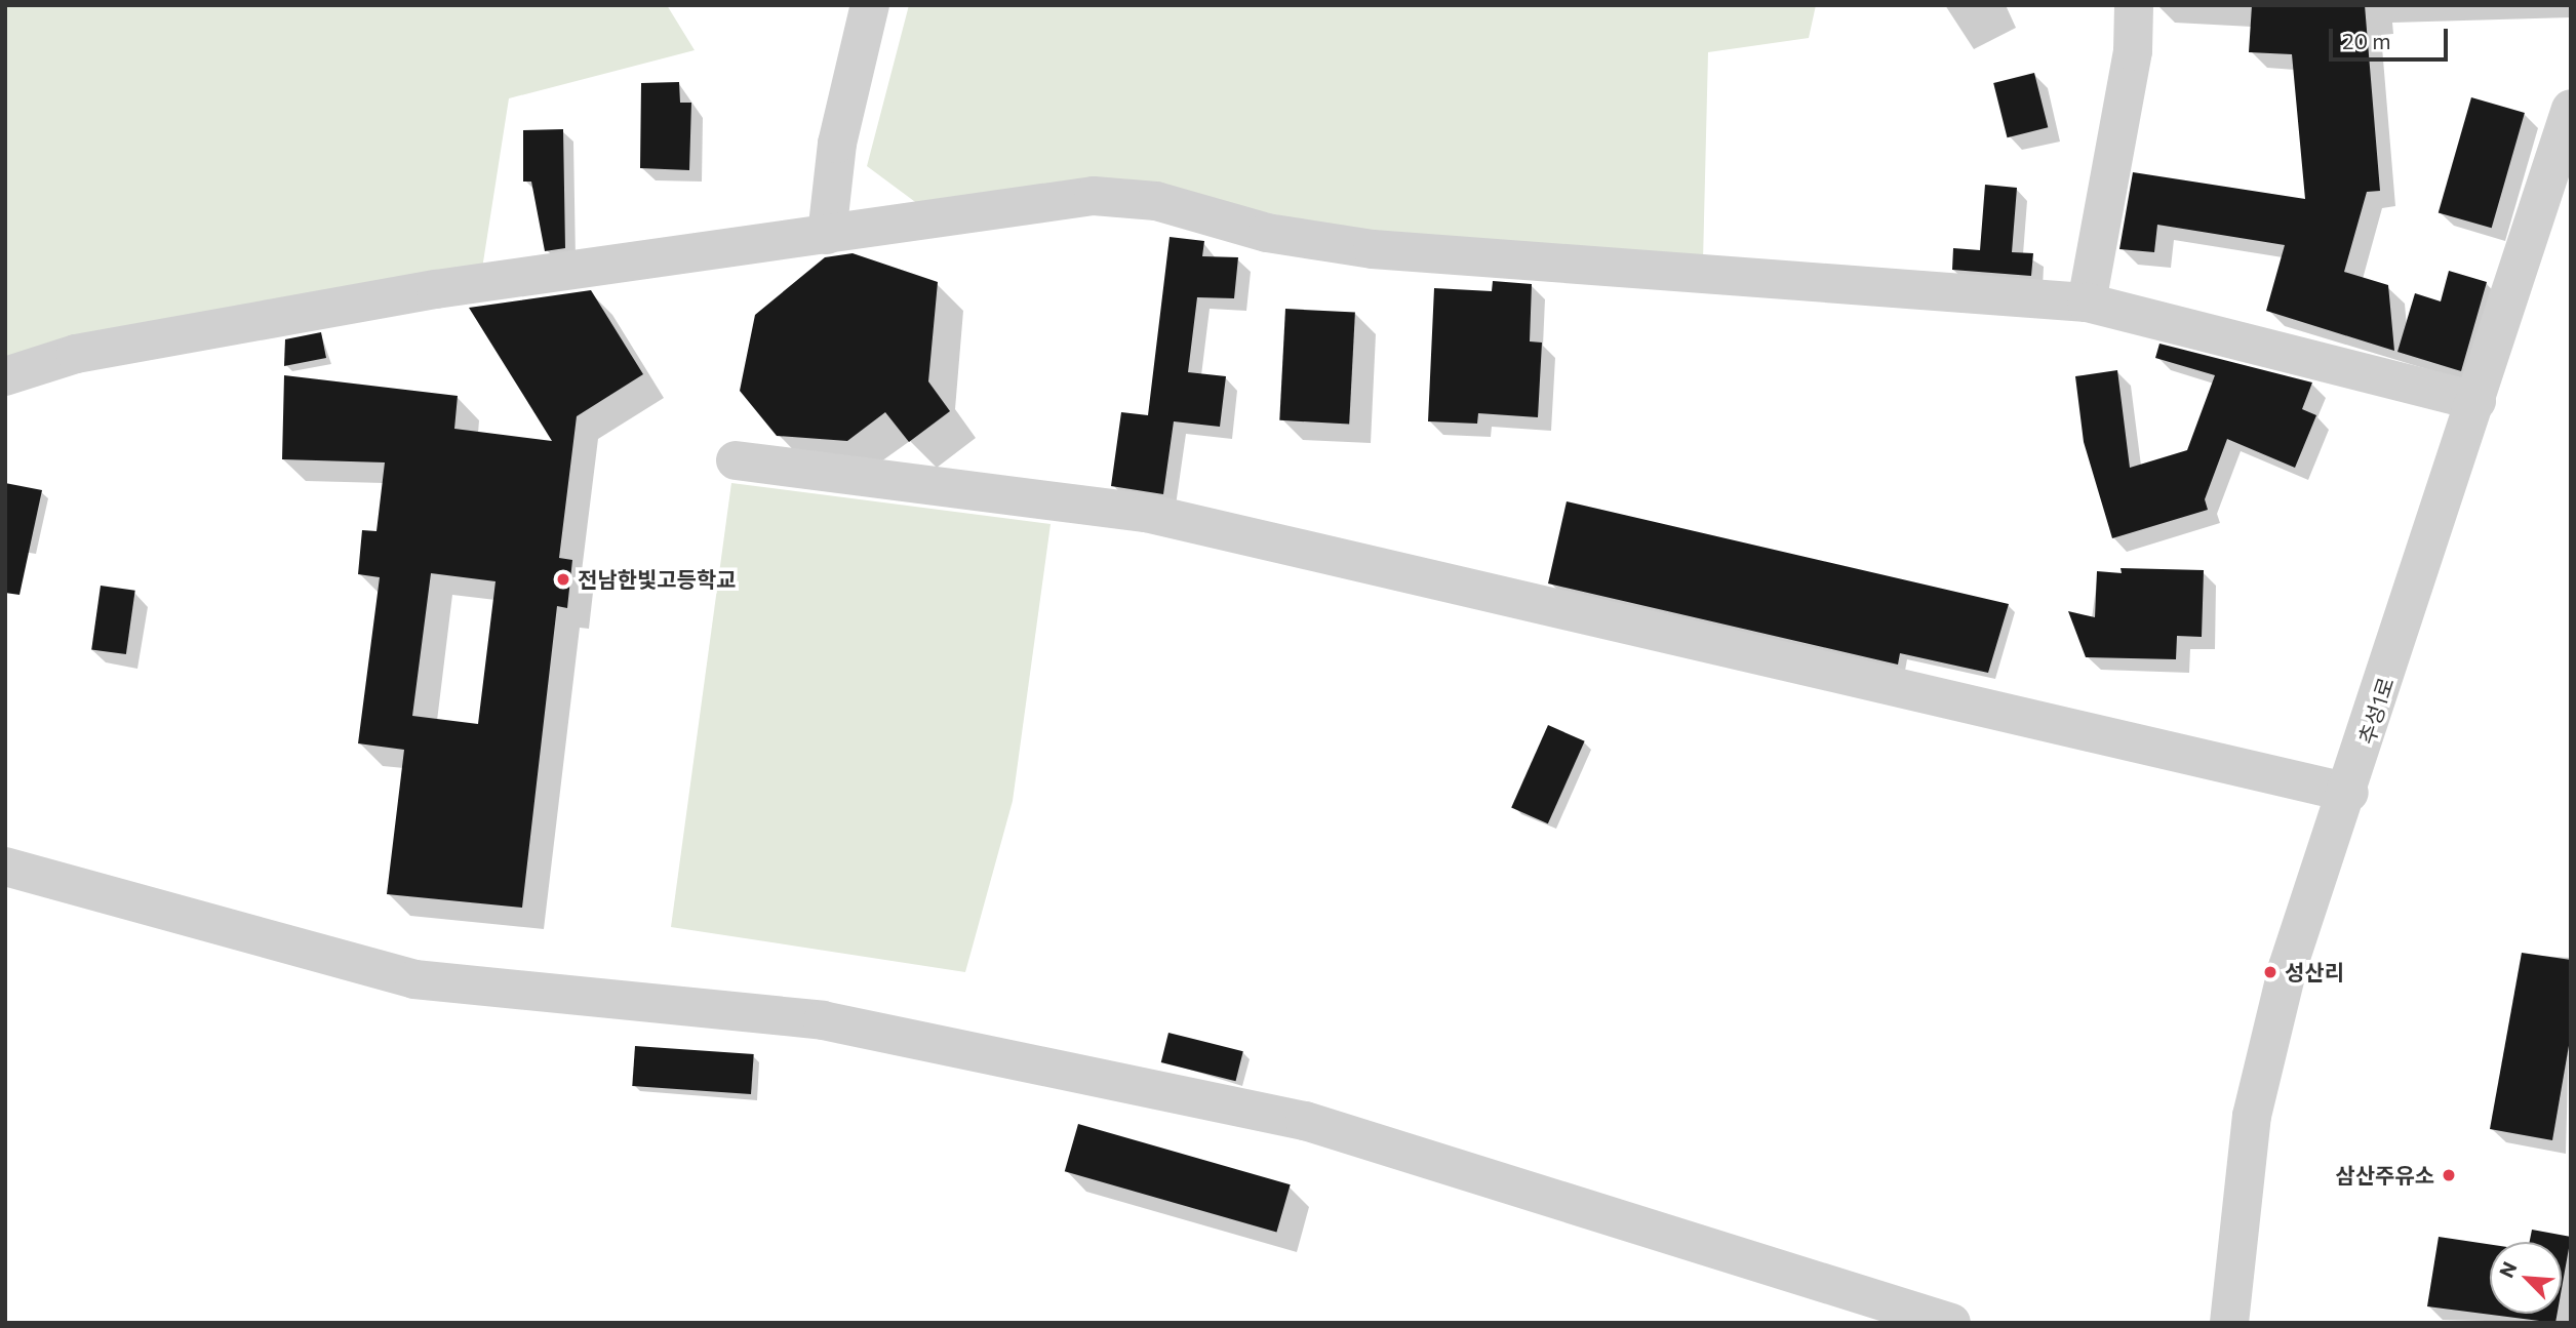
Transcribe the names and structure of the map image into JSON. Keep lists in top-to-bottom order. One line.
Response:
{"streets":{"street":["추성1로"]},"places":["전남한빛고등학교","성산리","삼산주유소"],"scale_bar":"20 m","north":"top left"}
